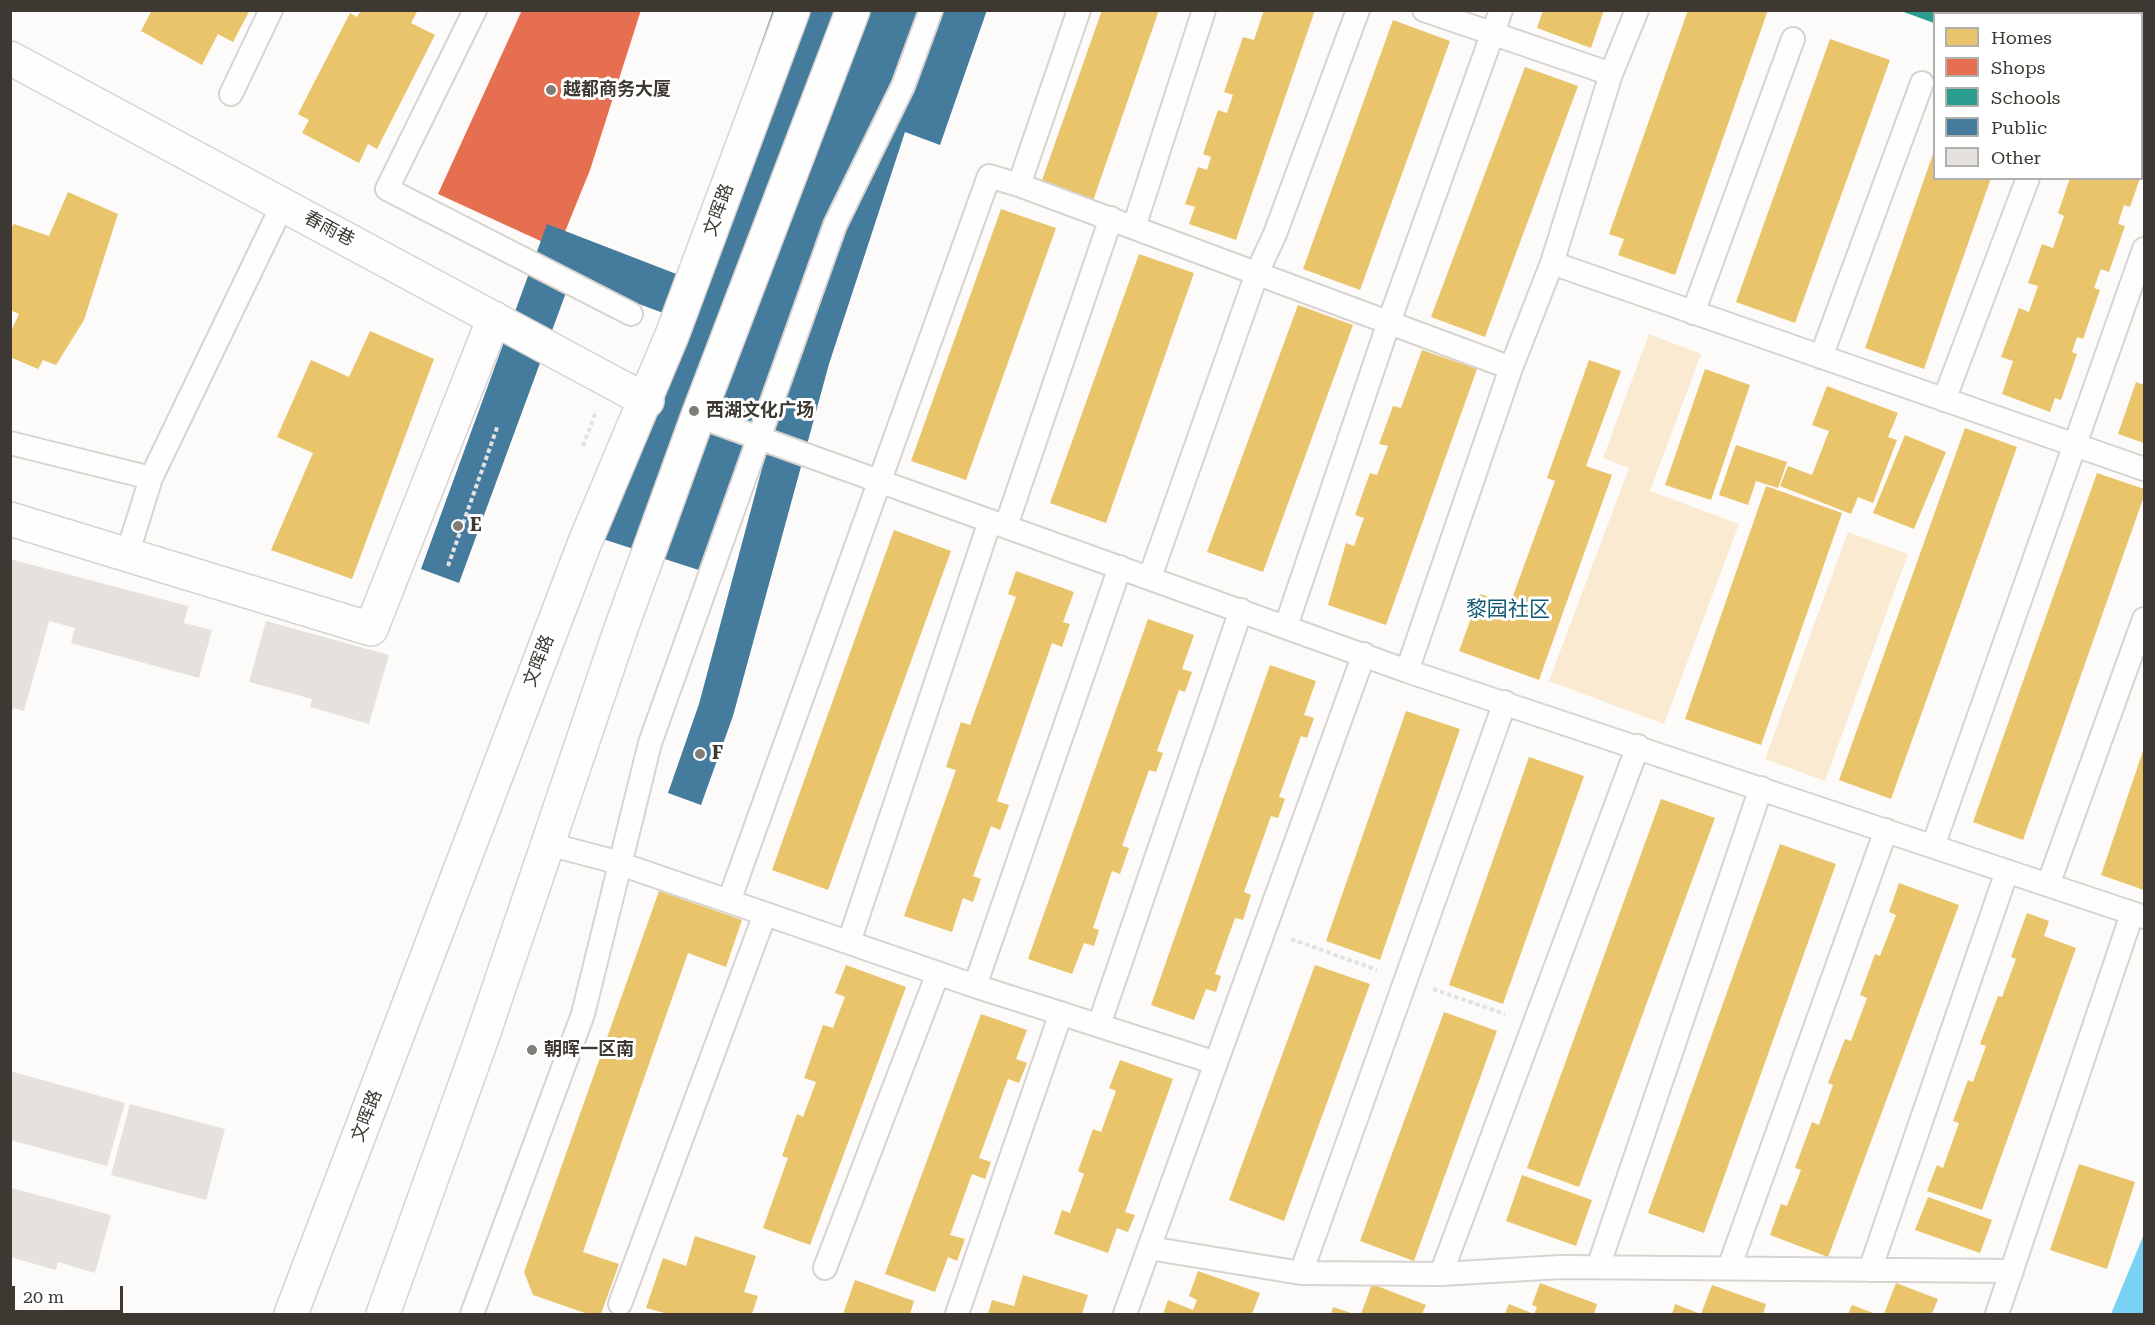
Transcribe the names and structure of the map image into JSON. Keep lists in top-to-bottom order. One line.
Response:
{"streets":{"main road":["文晖路","春雨巷"]},"crossings":[["文晖路","春雨巷"]],"districts":["黎园社区"],"places":["越都商务大厦","西湖文化广场","E","F","朝晖一区南"],"legend":["Homes","Shops","Schools","Public","Other"],"scale_bar":"20 m"}
